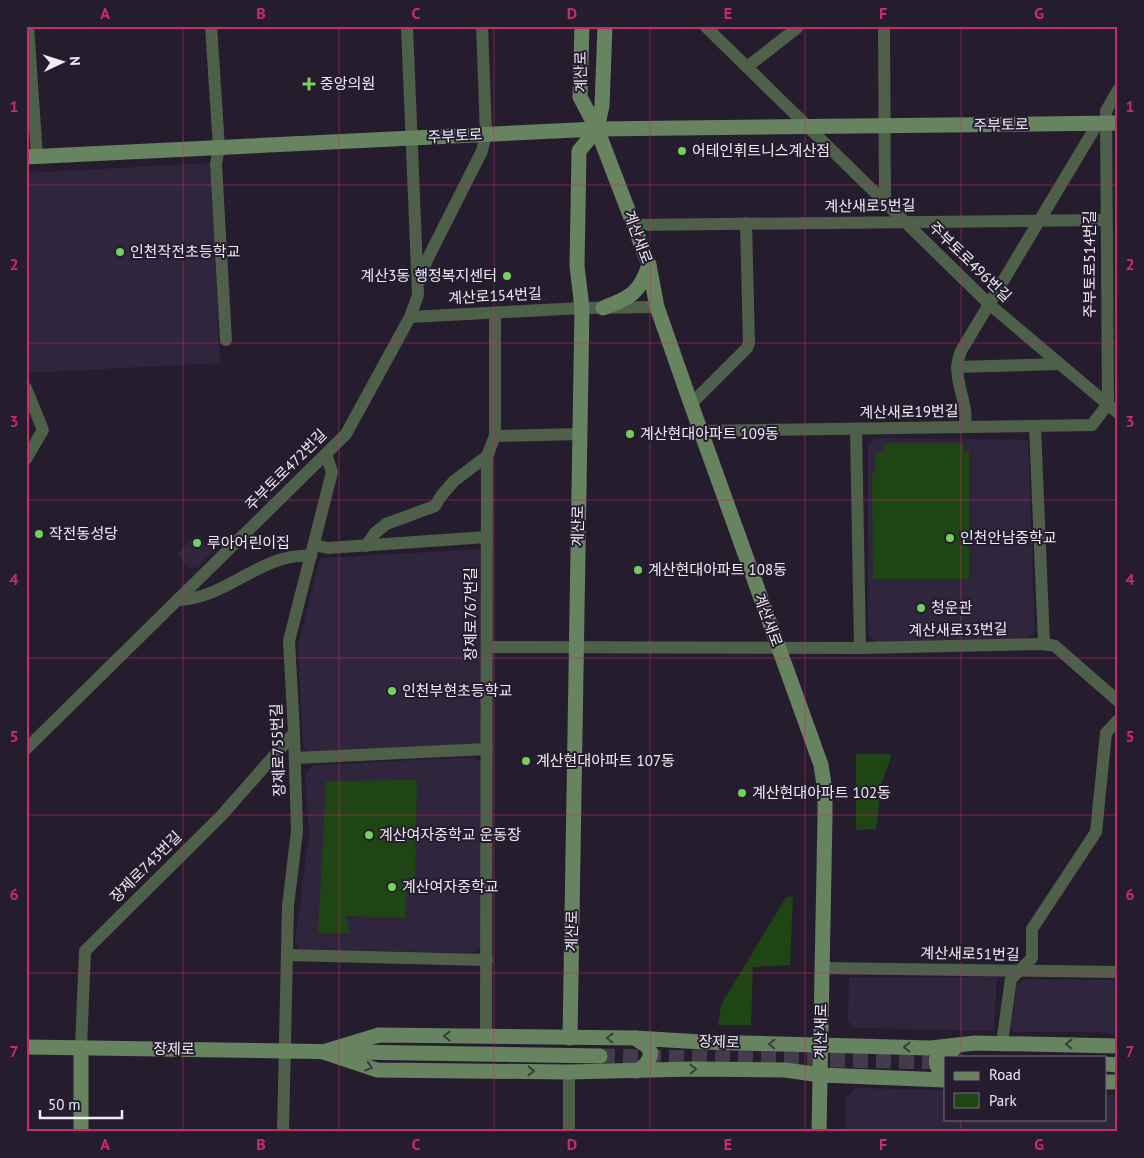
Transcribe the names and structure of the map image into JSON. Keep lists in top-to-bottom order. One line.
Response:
{"streets":{"main road":["계산로","주부토로","계산새로","장제로"],"street":["계산새로5번길","주부토로496번길","주부토로514번길","계산로154번길","계산새로19번길","주부토로472번길","장제로767번길","계산새로33번길","장제로755번길","장제로743번길","계산새로51번길"]},"crossings":[["계산로","주부토로"],["계산로","계산새로"],["계산로","계산로154번길"],["계산로","계산새로33번길"],["계산로","장제로"],["주부토로","계산새로"],["주부토로","주부토로496번길"],["주부토로","주부토로514번길"],["주부토로","주부토로472번길"],["계산새로5번길","계산새로"],["계산새로5번길","주부토로496번길"],["계산새로5번길","주부토로514번길"],["계산새로","계산로154번길"],["계산새로","계산새로19번길"],["계산새로","계산새로33번길"],["계산새로","계산새로51번길"],["계산새로","장제로"],["주부토로496번길","주부토로514번길"],["주부토로496번길","계산새로19번길"],["주부토로514번길","계산새로19번길"],["계산로154번길","주부토로472번길"],["계산로154번길","장제로767번길"],["주부토로472번길","장제로755번길"],["장제로767번길","계산새로33번길"],["장제로767번길","장제로"],["장제로755번길","장제로743번길"],["장제로755번길","장제로"],["장제로743번길","장제로"]],"places":{"health":["중앙의원"],"other":["어테인휘트니스계산점","인천작전초등학교","계산3동 행정복지센터","계산현대아파트 109동","작전동성당","인천안남중학교","루아어린이집","계산현대아파트 108동","청운관","인천부현초등학교","계산현대아파트 107동","계산현대아파트 102동","계산여자중학교 운동장","계산여자중학교"]},"legend":["Road","Park"],"scale_bar":"50 m","north":"right","grid":{"columns":["A","B","C","D","E","F","G"],"rows":["1","2","3","4","5","6","7"]}}
